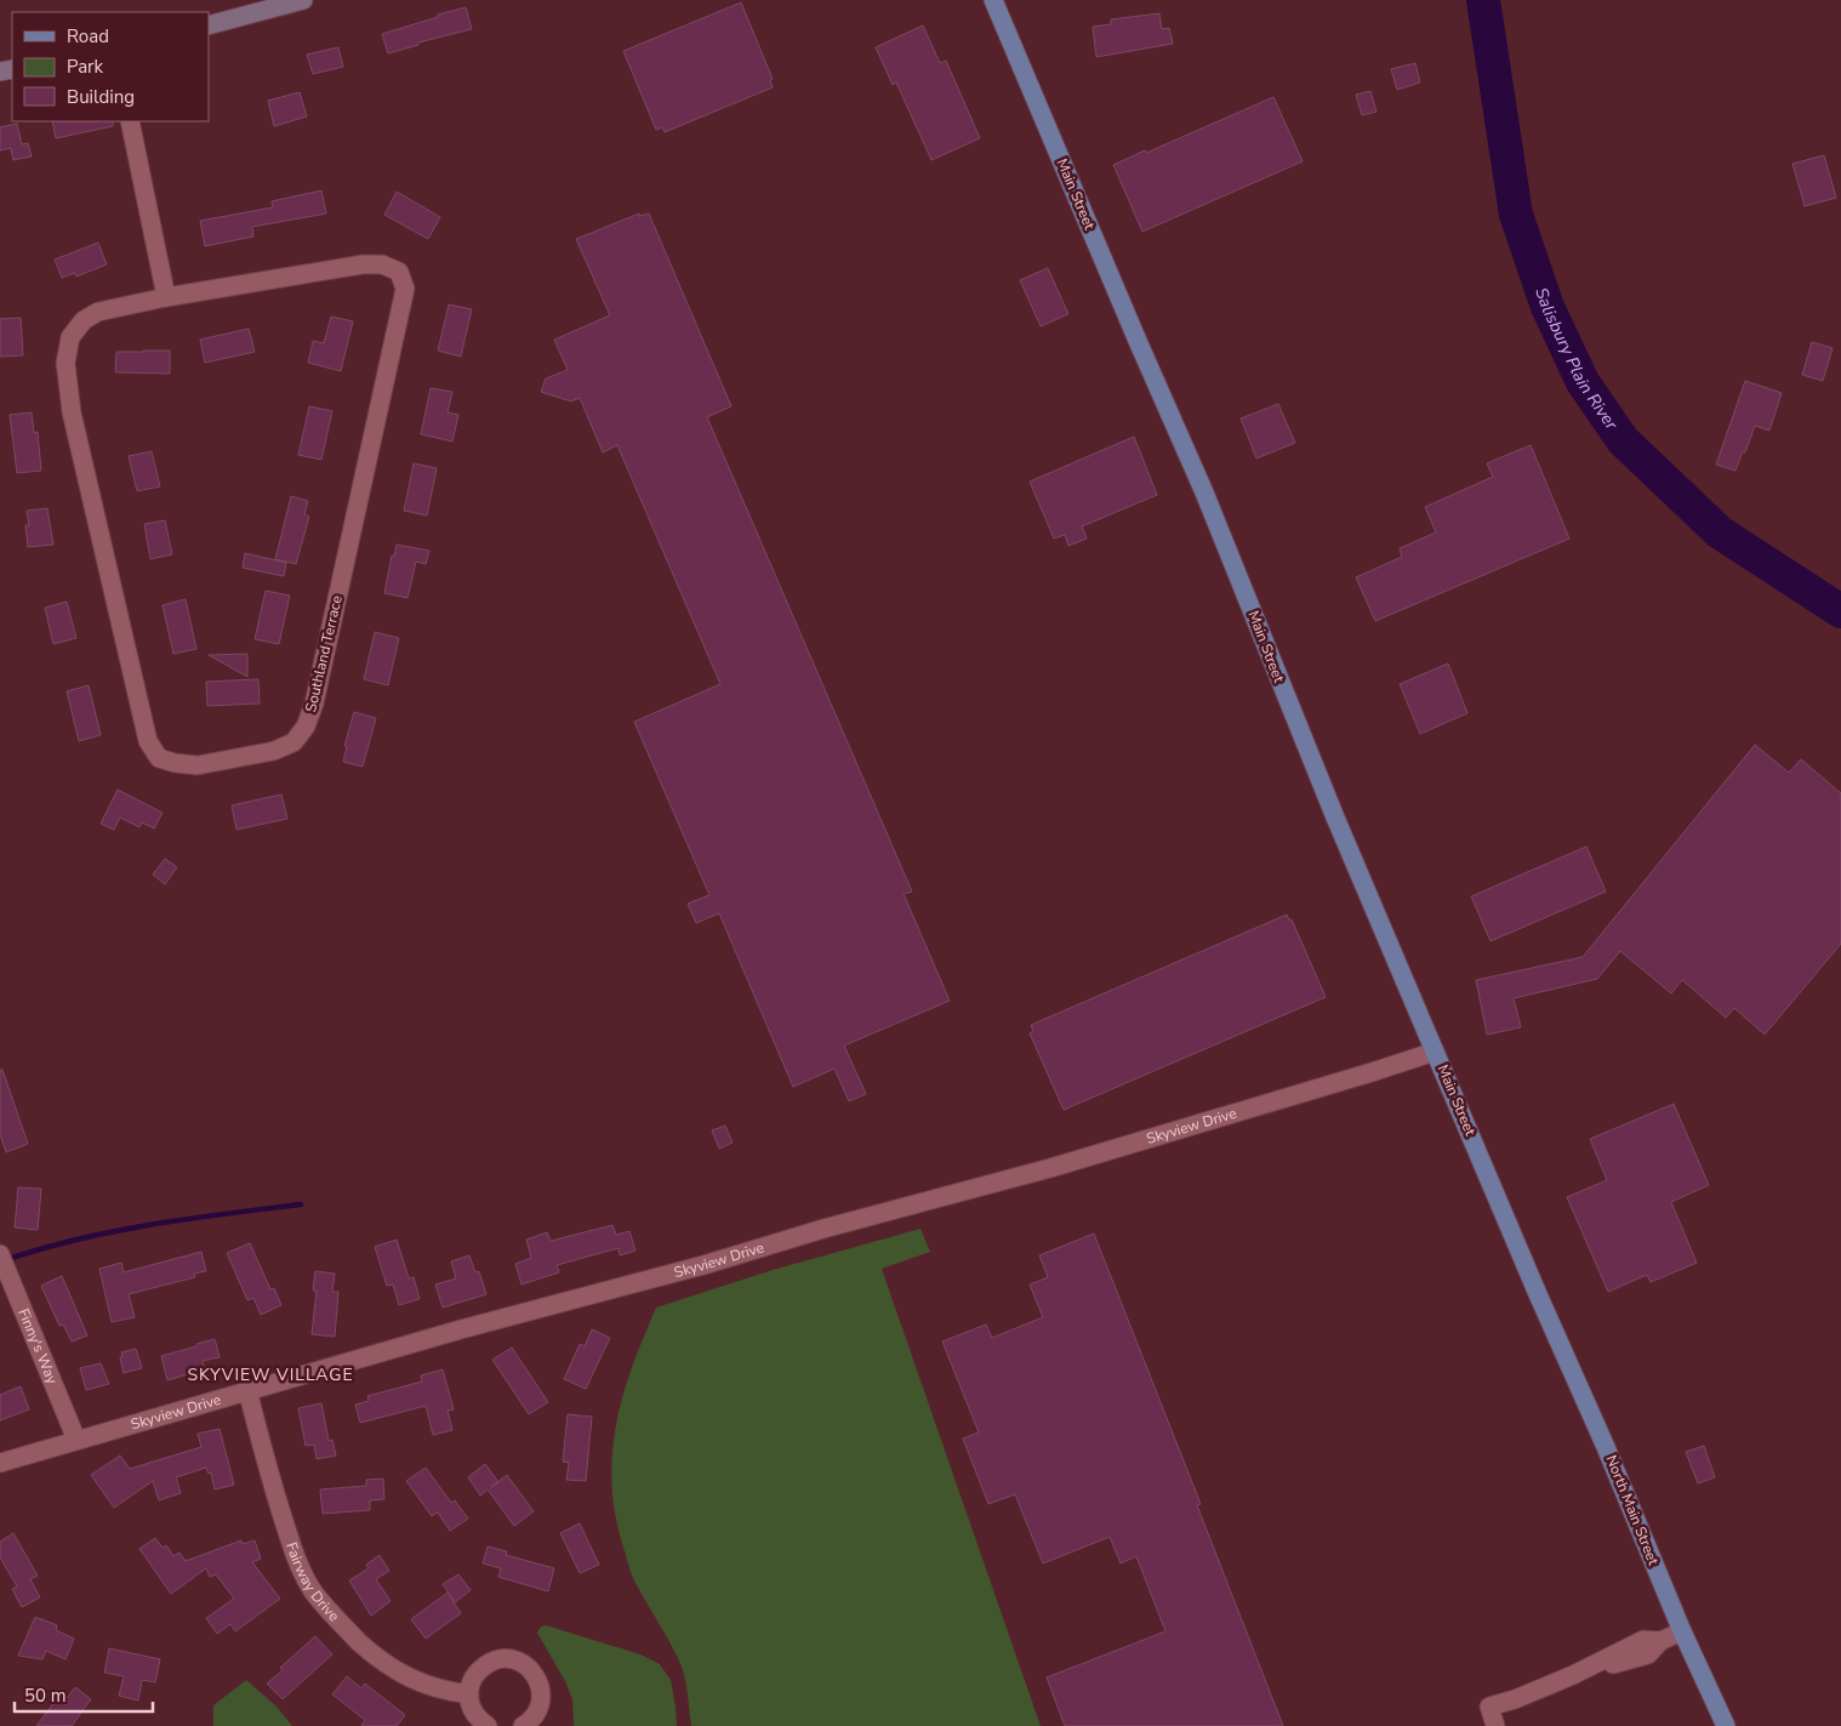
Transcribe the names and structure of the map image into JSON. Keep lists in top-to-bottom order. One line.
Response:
{"streets":{"main road":["Main Street","North Main Street"],"street":["Southland Terrace","Skyview Drive","Finny's Way","Fairway Drive"]},"crossings":[["Main Street","Skyview Drive"],["Main Street","North Main Street"],["Skyview Drive","Finny's Way"],["Skyview Drive","Fairway Drive"]],"districts":["SKYVIEW VILLAGE"],"water":["Salisbury Plain River"],"legend":["Road","Park","Building"],"scale_bar":"50 m"}
